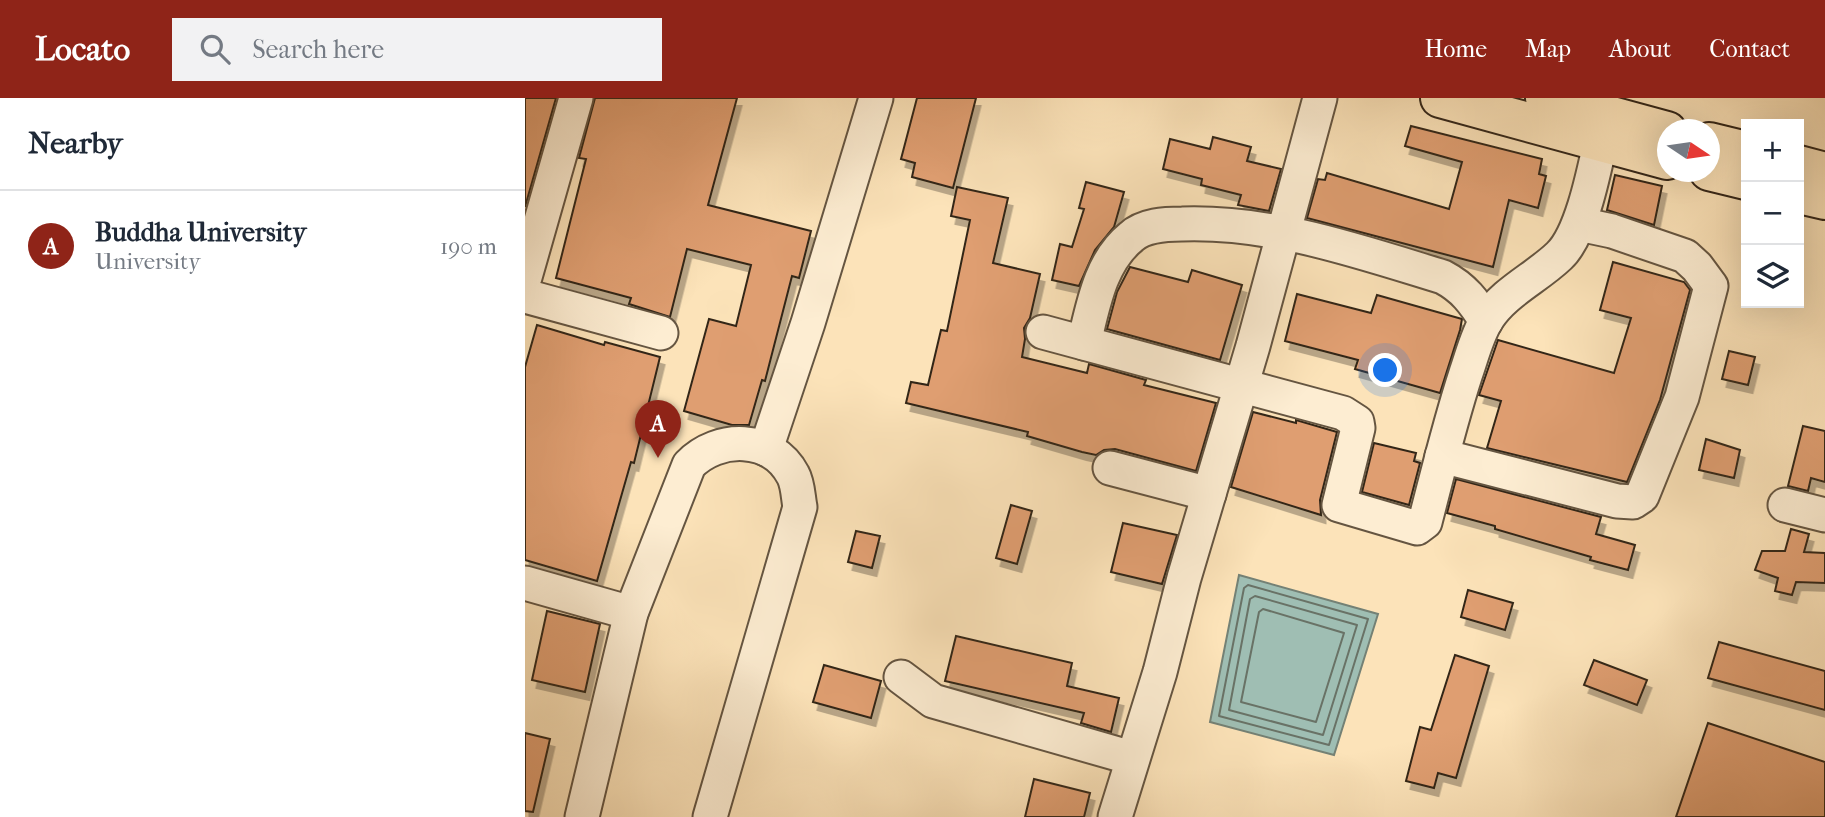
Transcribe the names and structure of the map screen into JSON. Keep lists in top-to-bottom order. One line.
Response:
{"north":"right","page":{"header":"Locato","search":"Search here","nav":["Home","Map","About","Contact"],"heading":"Nearby","map_buttons":["+","−"],"list":[{"mark":"A","name":"Buddha University","note":"University","value":"190 m"}],"pins":"A"}}
